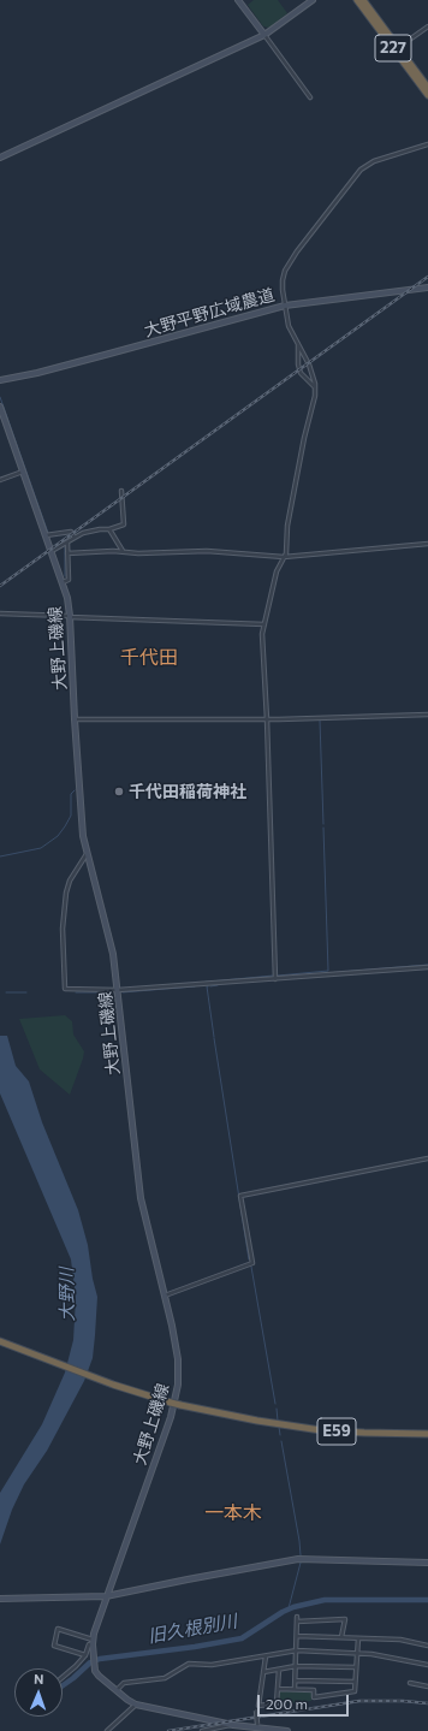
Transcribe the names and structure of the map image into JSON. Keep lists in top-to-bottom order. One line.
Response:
{"streets":{"highway":["227","E59"],"main road":["大野平野広域農道","大野上磯線"]},"districts":["千代田","一本木"],"water":["大野川","旧久根別川"],"places":["千代田稲荷神社"],"scale_bar":"200 m","north":"top"}
